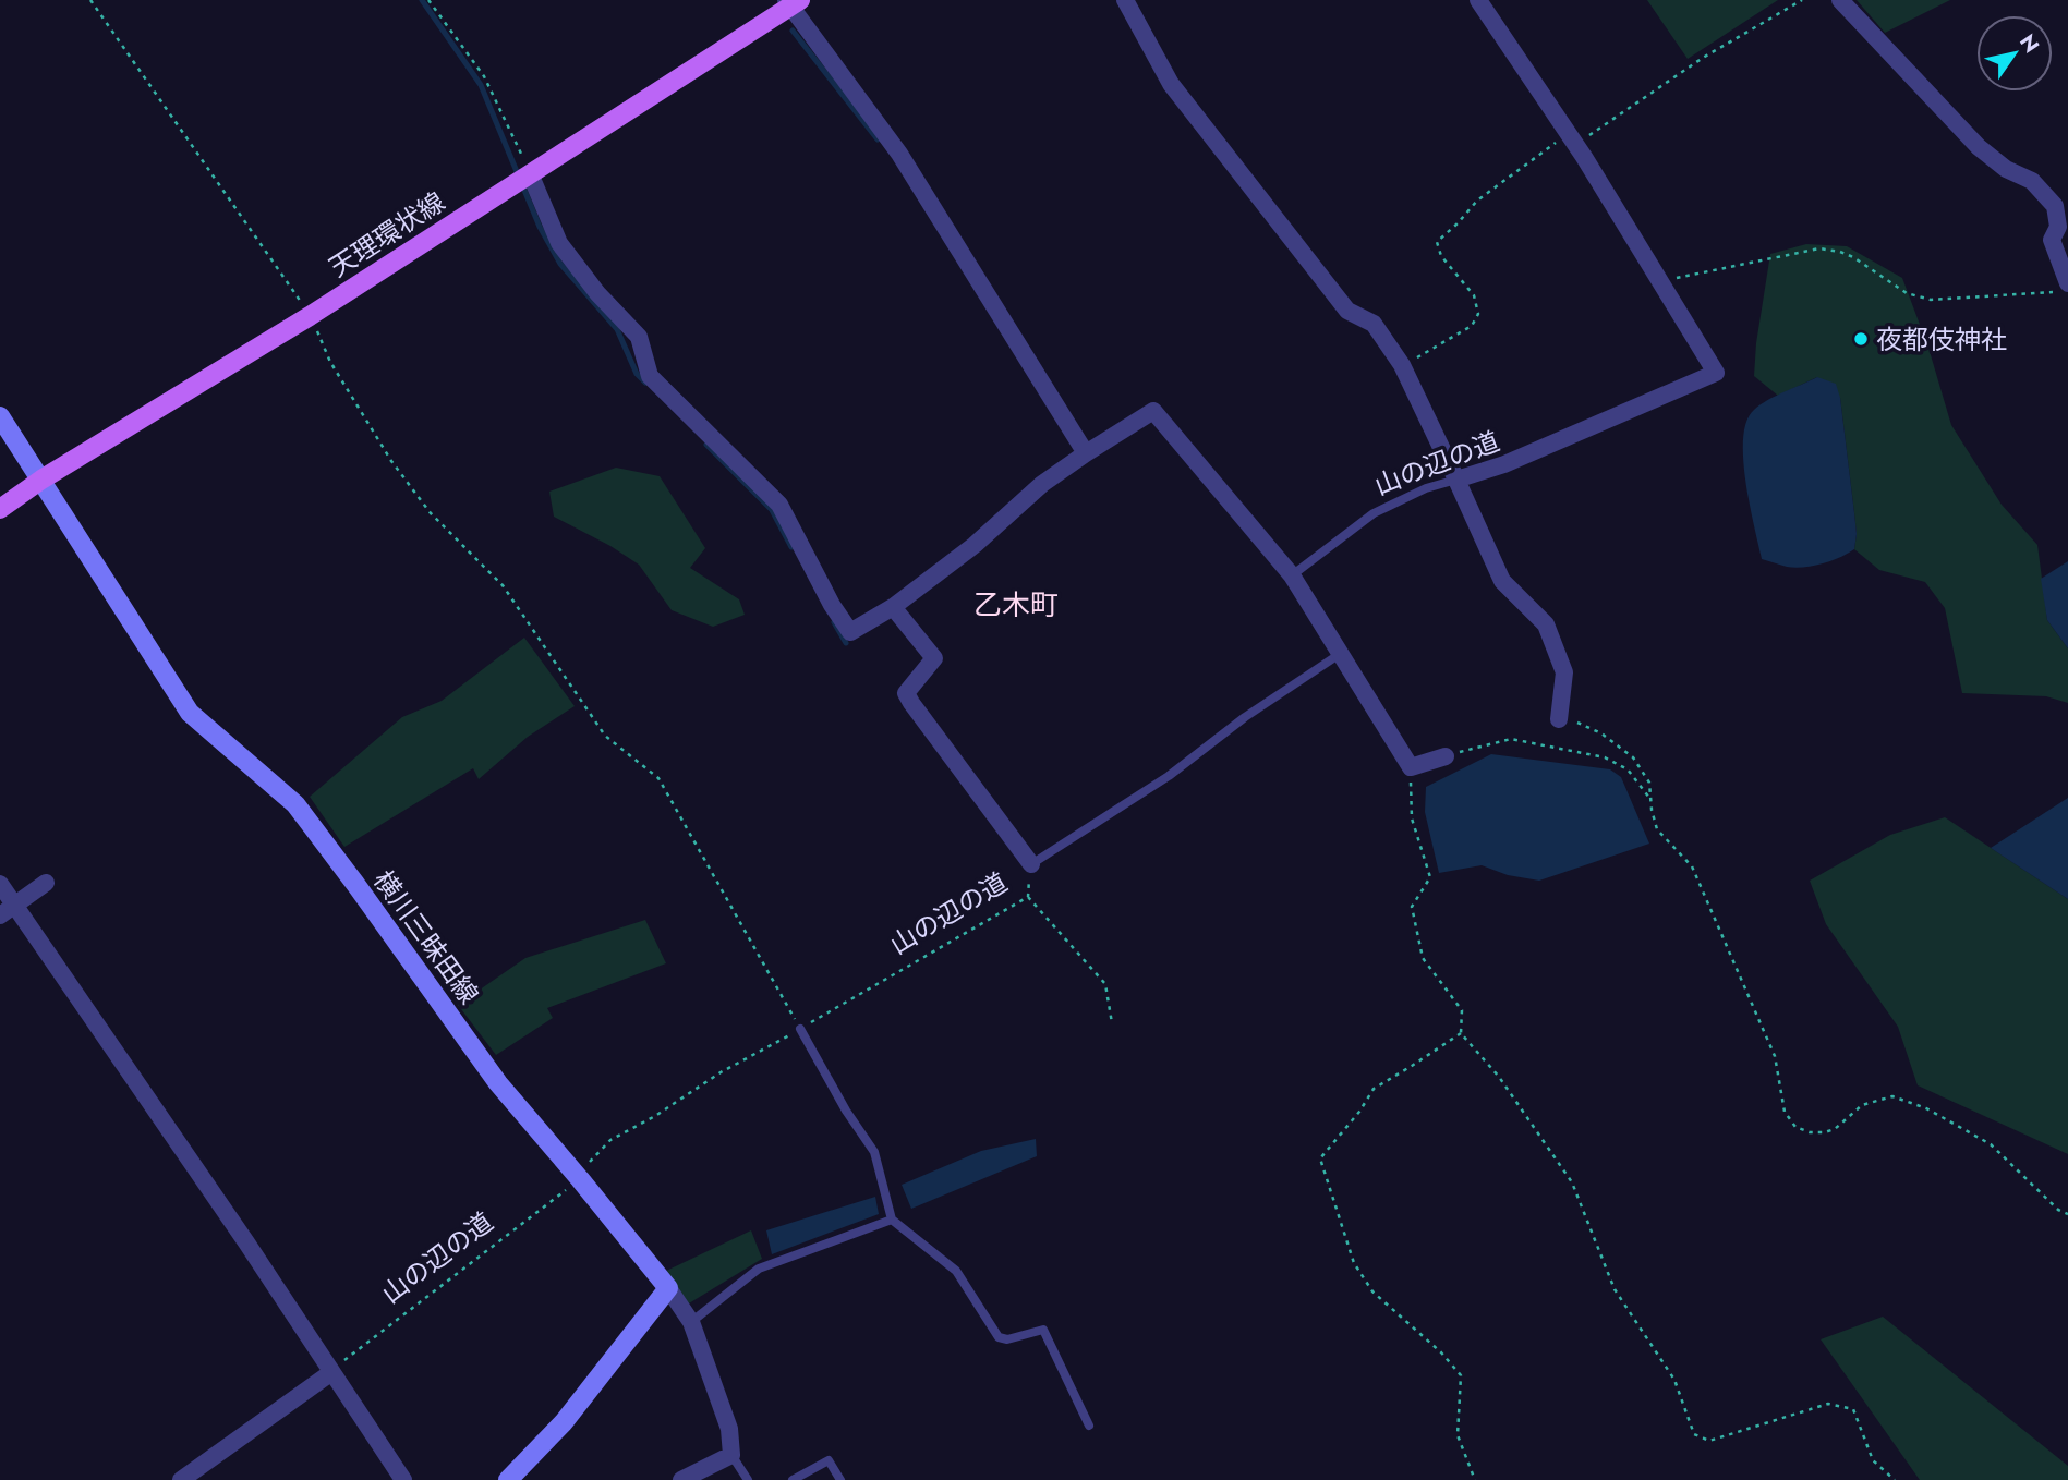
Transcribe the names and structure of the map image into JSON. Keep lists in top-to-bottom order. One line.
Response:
{"streets":{"main road":["天理環状線","横川三昧田線"],"street":["山の辺の道"]},"crossings":[["天理環状線","横川三昧田線"],["山の辺の道","横川三昧田線"]],"districts":["乙木町"],"places":["夜都伎神社"],"north":"top right"}
